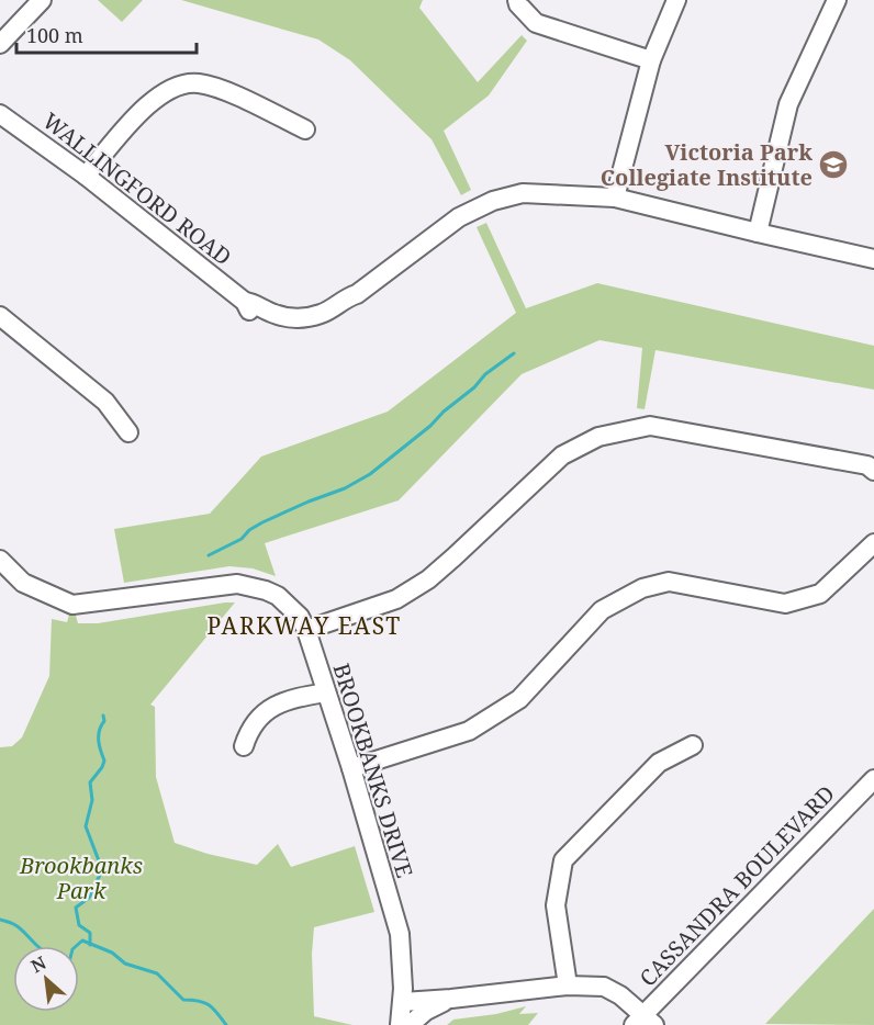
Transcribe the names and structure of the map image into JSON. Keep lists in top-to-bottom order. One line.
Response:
{"streets":{"street":["WALLINGFORD ROAD","BROOKBANKS DRIVE","CASSANDRA BOULEVARD"]},"districts":["PARKWAY EAST"],"parks":["Brookbanks Park"],"places":{"school or university":["Victoria Park Collegiate Institute"]},"scale_bar":"100 m","north":"top left"}
